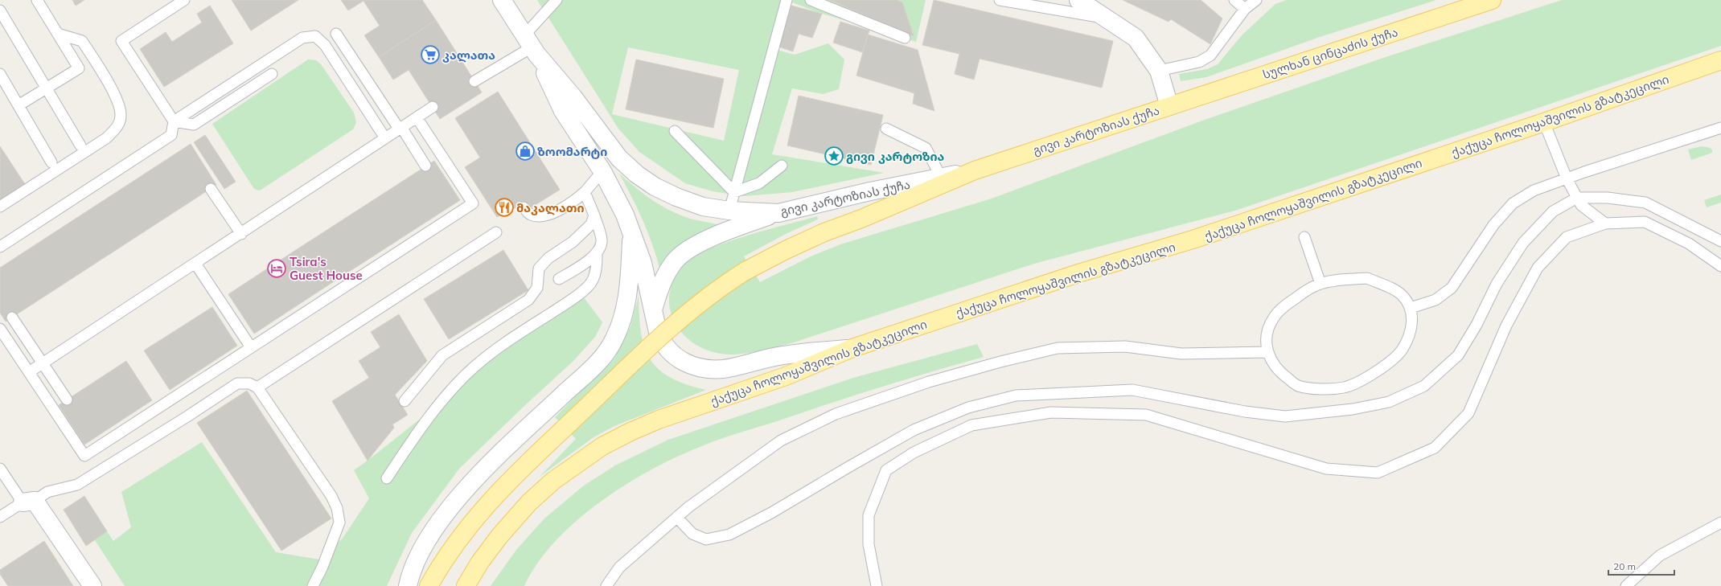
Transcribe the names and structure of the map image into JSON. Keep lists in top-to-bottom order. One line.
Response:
{"streets":{"main road":["სულხან ცინცაძის ქუჩა","ქაქუცა ჩოლოყაშვილის გზატკეცილი","გივი კარტოზიას ქუჩა"]},"crossings":[["სულხან ცინცაძის ქუჩა","გივი კარტოზიას ქუჩა"],["ქაქუცა ჩოლოყაშვილის გზატკეცილი","გივი კარტოზიას ქუჩა"]],"places":{"supermarket":["კალათა"],"shop":["ზოომარტი"],"place":["გივი კარტოზია"],"restaurant":["მაკალათი"],"hotel":["Tsira's Guest House"]},"scale_bar":"20 m"}
